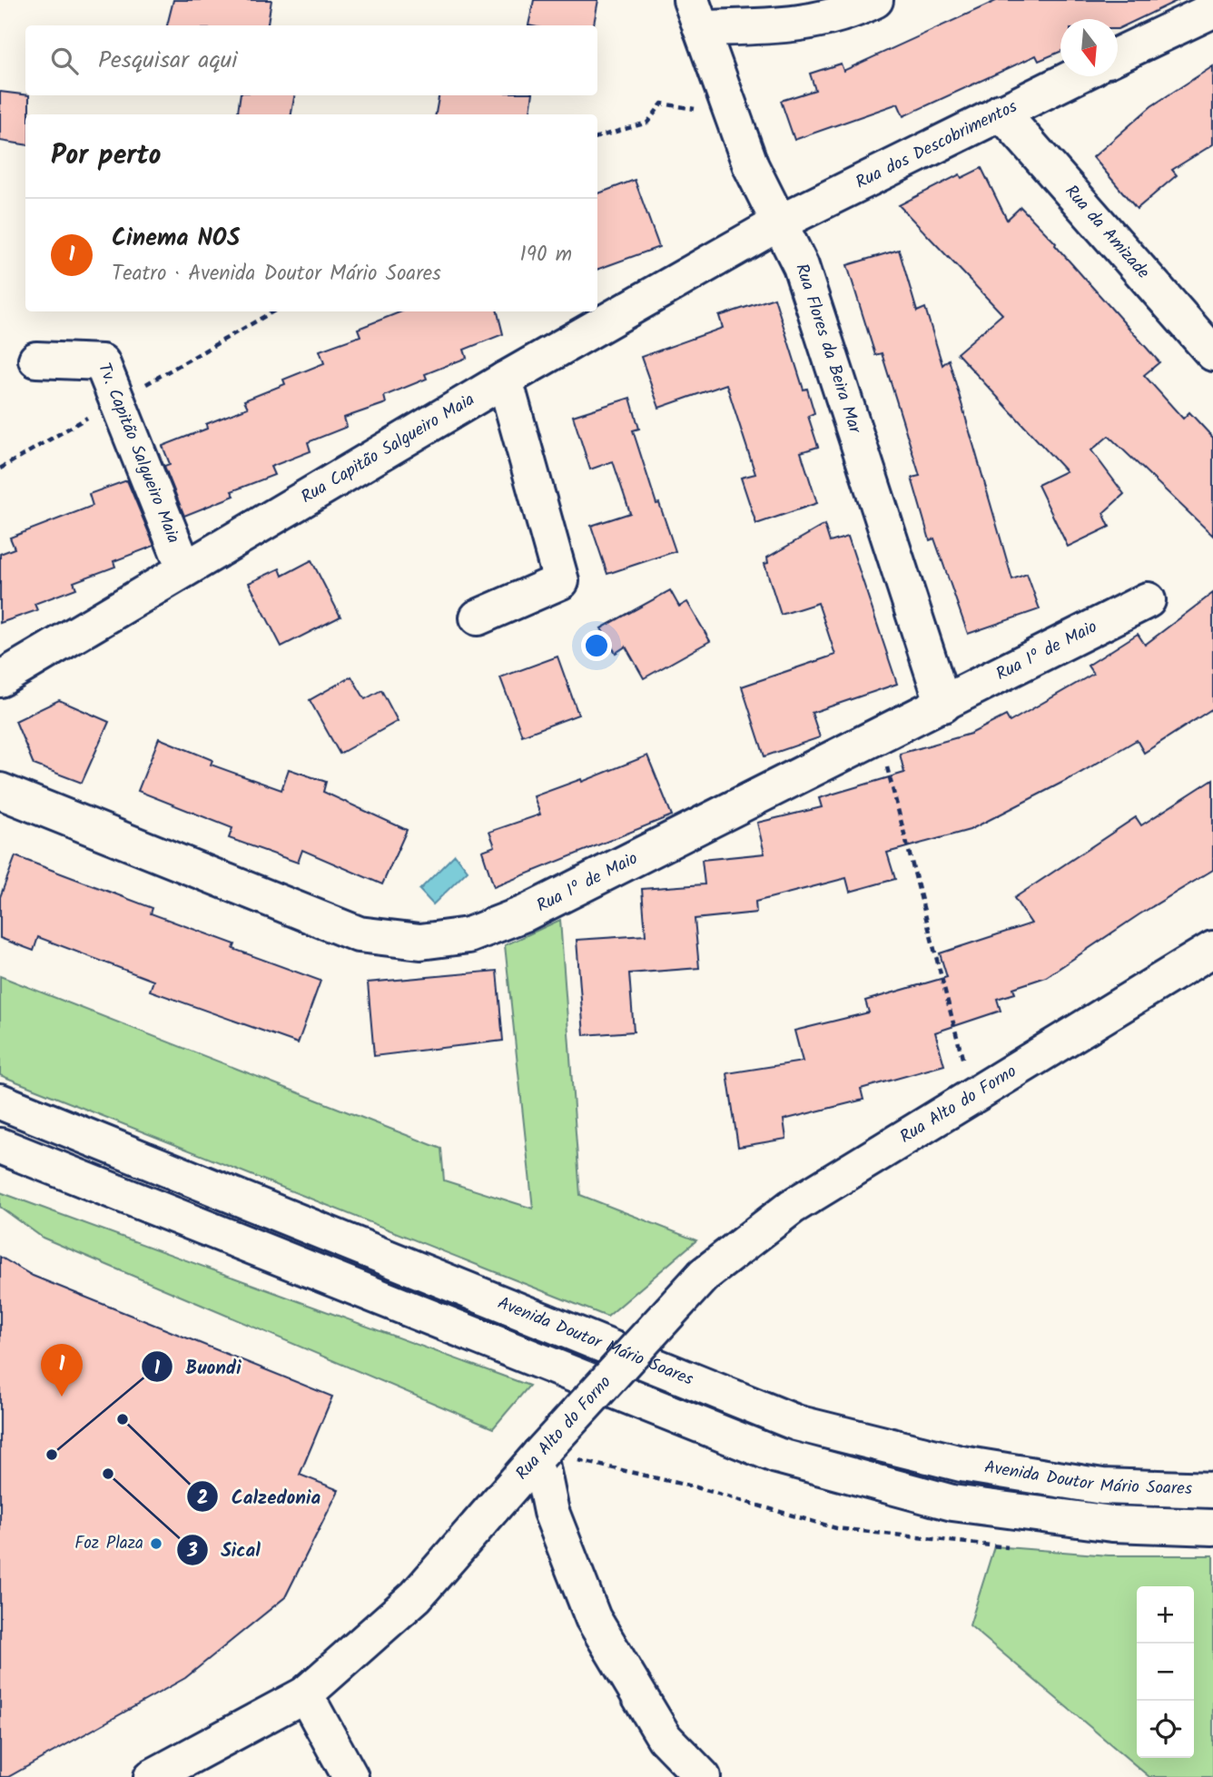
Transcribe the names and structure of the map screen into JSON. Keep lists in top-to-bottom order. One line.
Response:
{"streets":{"street":["Rua dos Descobrimentos","Rua da Amizade","Rua Flores da Beira Mar","Rua Capitão Salgueiro Maia","Tv. Capitão Salgueiro Maia","Rua 1º de Maio","Rua Alto do Forno","Avenida Doutor Mário Soares"]},"crossings":[["Rua dos Descobrimentos","Rua da Amizade"],["Rua dos Descobrimentos","Rua Flores da Beira Mar"],["Rua dos Descobrimentos","Rua Capitão Salgueiro Maia"],["Rua Flores da Beira Mar","Rua Capitão Salgueiro Maia"],["Rua Flores da Beira Mar","Rua 1º de Maio"],["Rua Capitão Salgueiro Maia","Tv. Capitão Salgueiro Maia"]],"places":["Calzedonia","Buondi","Sical","Foz Plaza"],"north":"bottom","page":{"search":"Pesquisar aqui","heading":"Por perto","list":[{"mark":"1","name":"Cinema NOS","note":"Teatro · Avenida Doutor Mário Soares","value":"190 m"}],"pins":"1","map_buttons":["+","−"]}}
